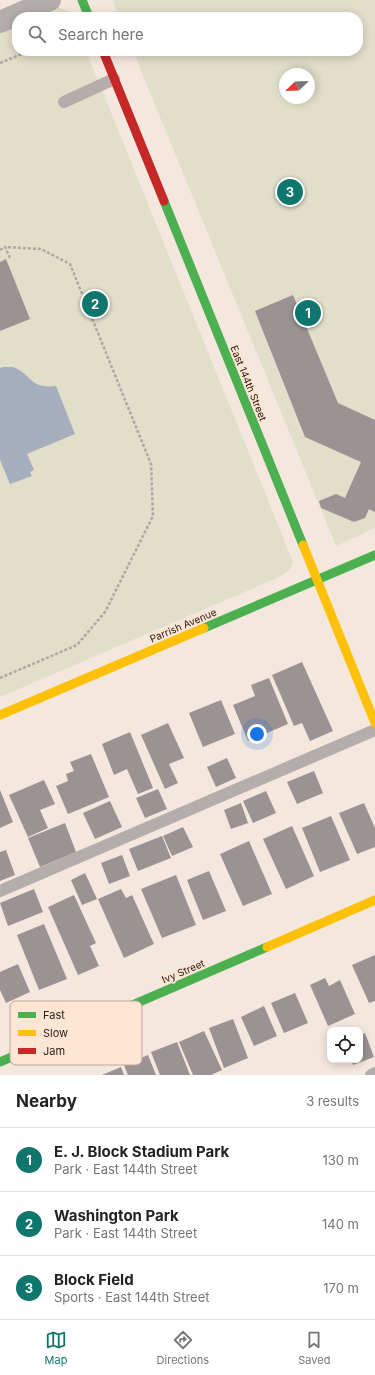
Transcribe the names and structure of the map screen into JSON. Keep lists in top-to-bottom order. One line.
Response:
{"streets":{"street":["East 144th Street","Parrish Avenue","Ivy Street"]},"crossings":[["East 144th Street","Parrish Avenue"]],"legend":["Fast","Slow","Jam"],"north":"bottom left","page":{"search":"Search here","pins":["3","2","1"],"heading":["Nearby","3 results"],"list":[{"mark":"1","name":"E. J. Block Stadium Park","note":"Park · East 144th Street","value":"130 m"},{"mark":"2","name":"Washington Park","note":"Park · East 144th Street","value":"140 m"},{"mark":"3","name":"Block Field","note":"Sports · East 144th Street","value":"170 m"}],"nav":["Map","Directions","Saved"]}}
